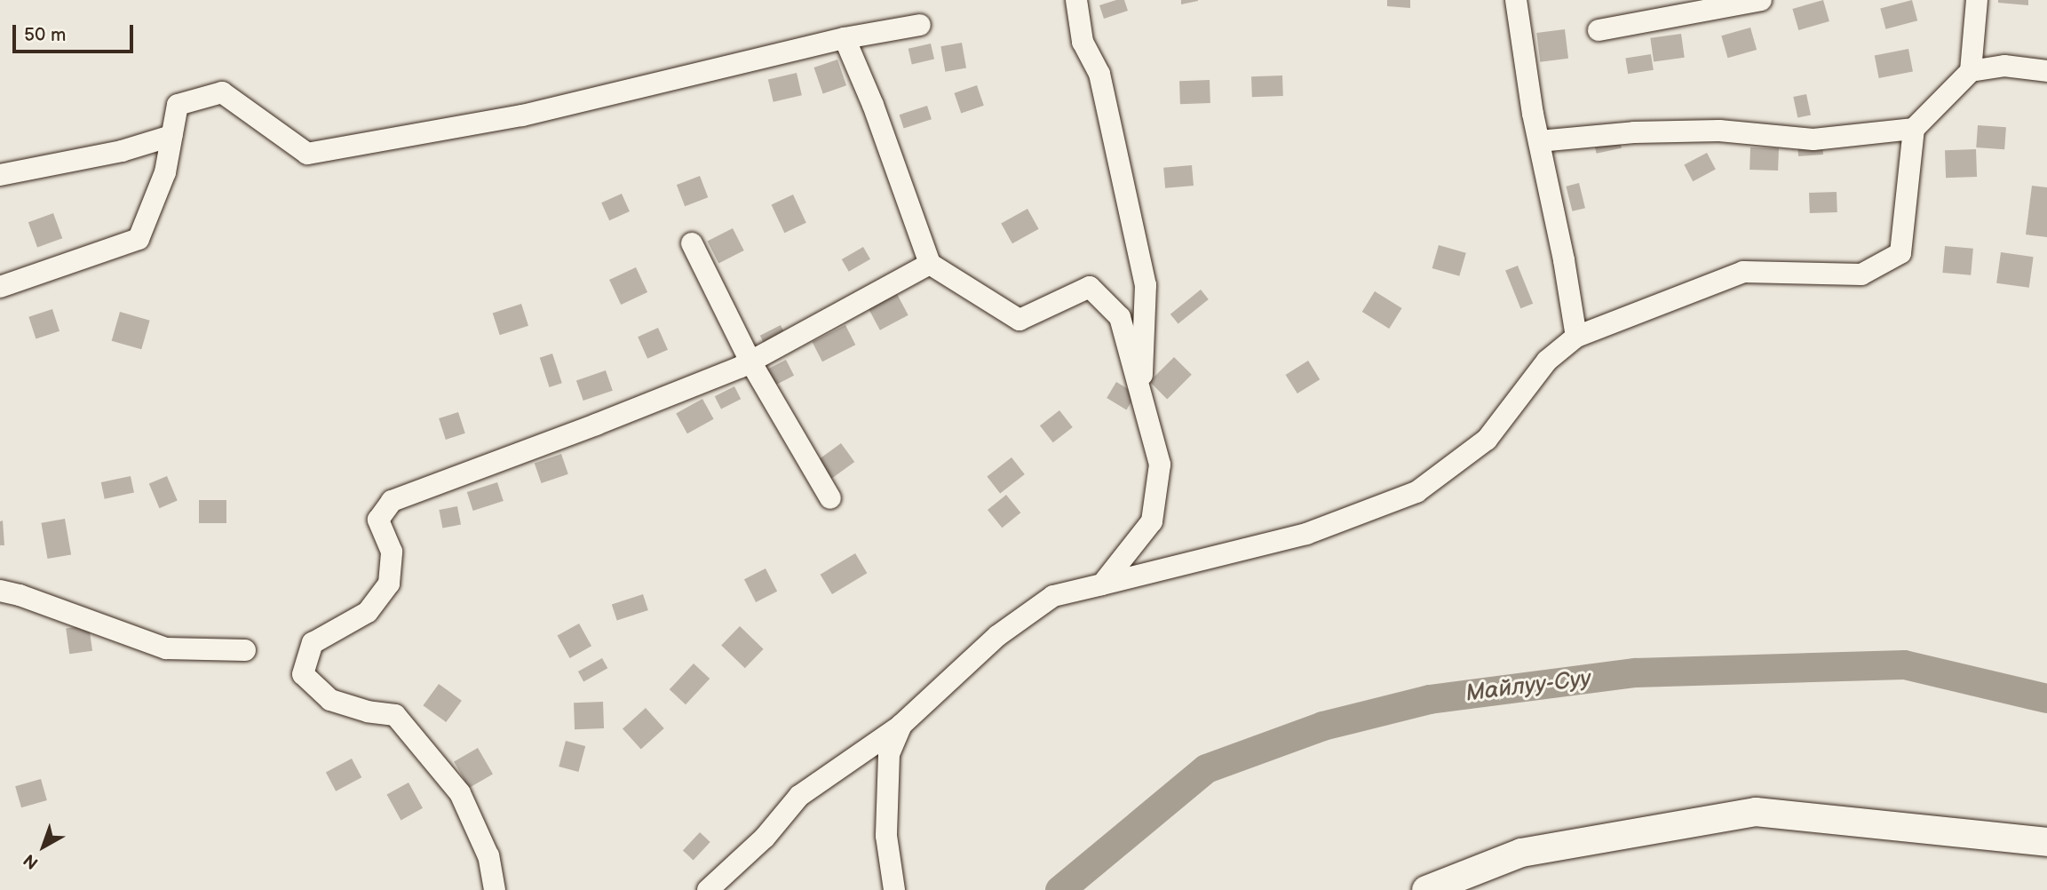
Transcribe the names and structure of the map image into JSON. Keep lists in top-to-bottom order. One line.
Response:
{"water":["Майлуу-Суу"],"scale_bar":"50 m","north":"bottom left"}
